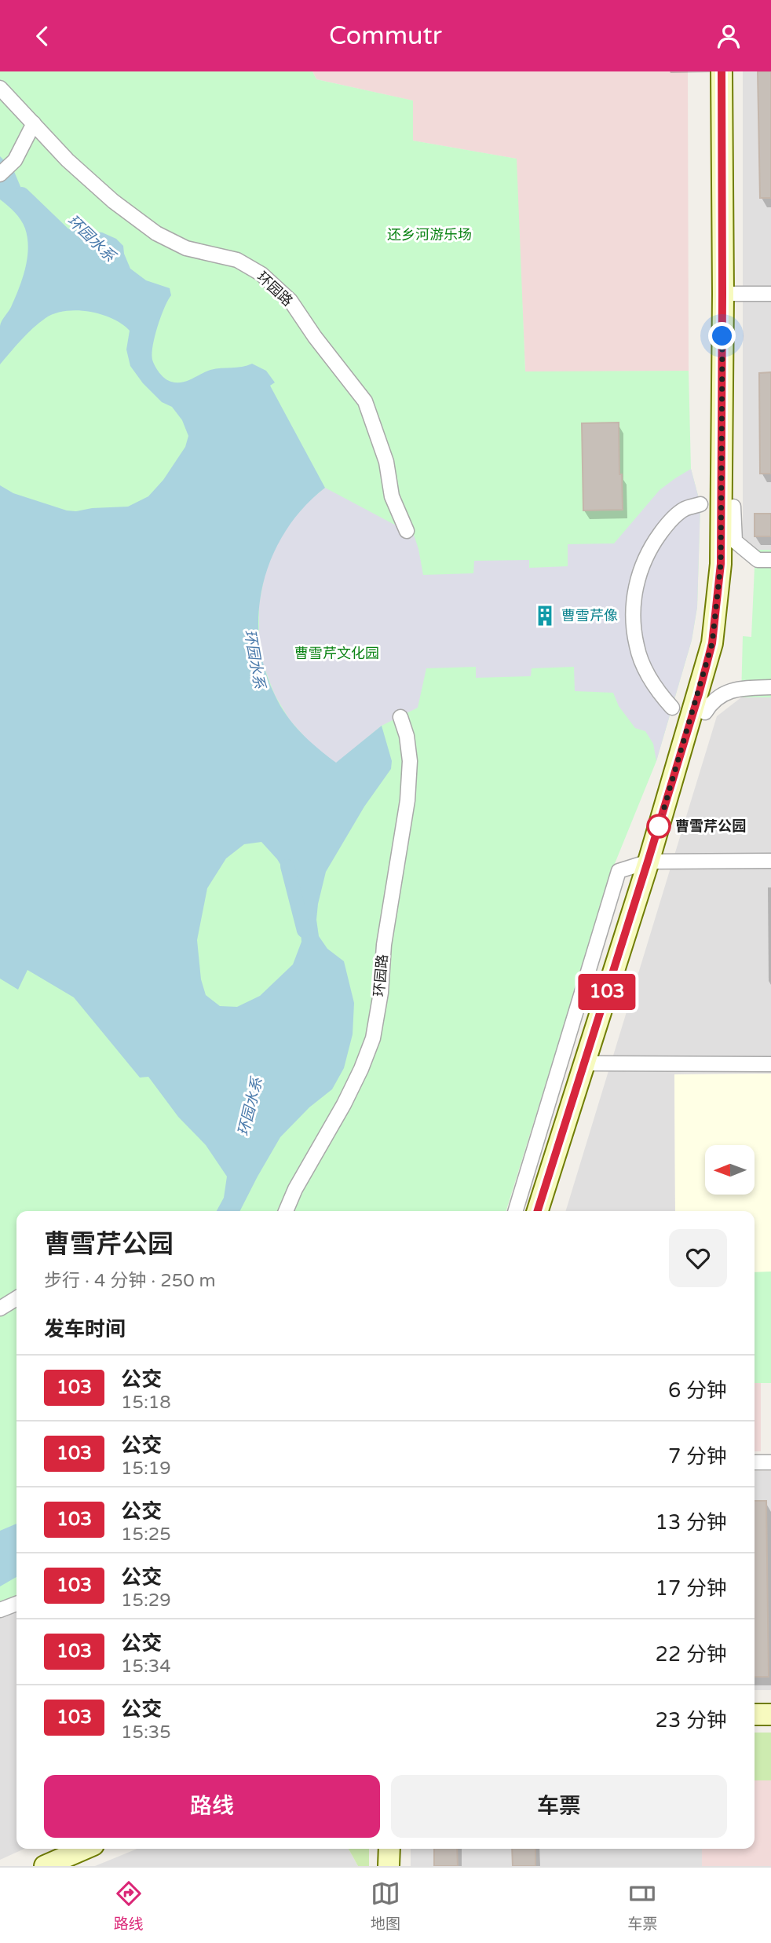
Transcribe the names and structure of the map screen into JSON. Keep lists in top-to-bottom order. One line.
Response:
{"streets":{"street":["环园路"]},"water":["环园水系"],"parks":["还乡河游乐场","曹雪芹文化园"],"places":{"building":["曹雪芹像"],"other":["曹雪芹公园"]},"lines":["bus line 103"],"north":"left","page":{"header":"Commutr","on_map":"103","heading":[["曹雪芹公园","步行 · 4 分钟 · 250 m"],"发车时间"],"list":[{"mark":"103","name":"公交","note":"15:18","value":"6 分钟"},{"mark":"103","name":"公交","note":"15:19","value":"7 分钟"},{"mark":"103","name":"公交","note":"15:25","value":"13 分钟"},{"mark":"103","name":"公交","note":"15:29","value":"17 分钟"},{"mark":"103","name":"公交","note":"15:34","value":"22 分钟"},{"mark":"103","name":"公交","note":"15:35","value":"23 分钟"}],"buttons":["路线","车票"],"tabs":["路线","地图","车票"]}}
